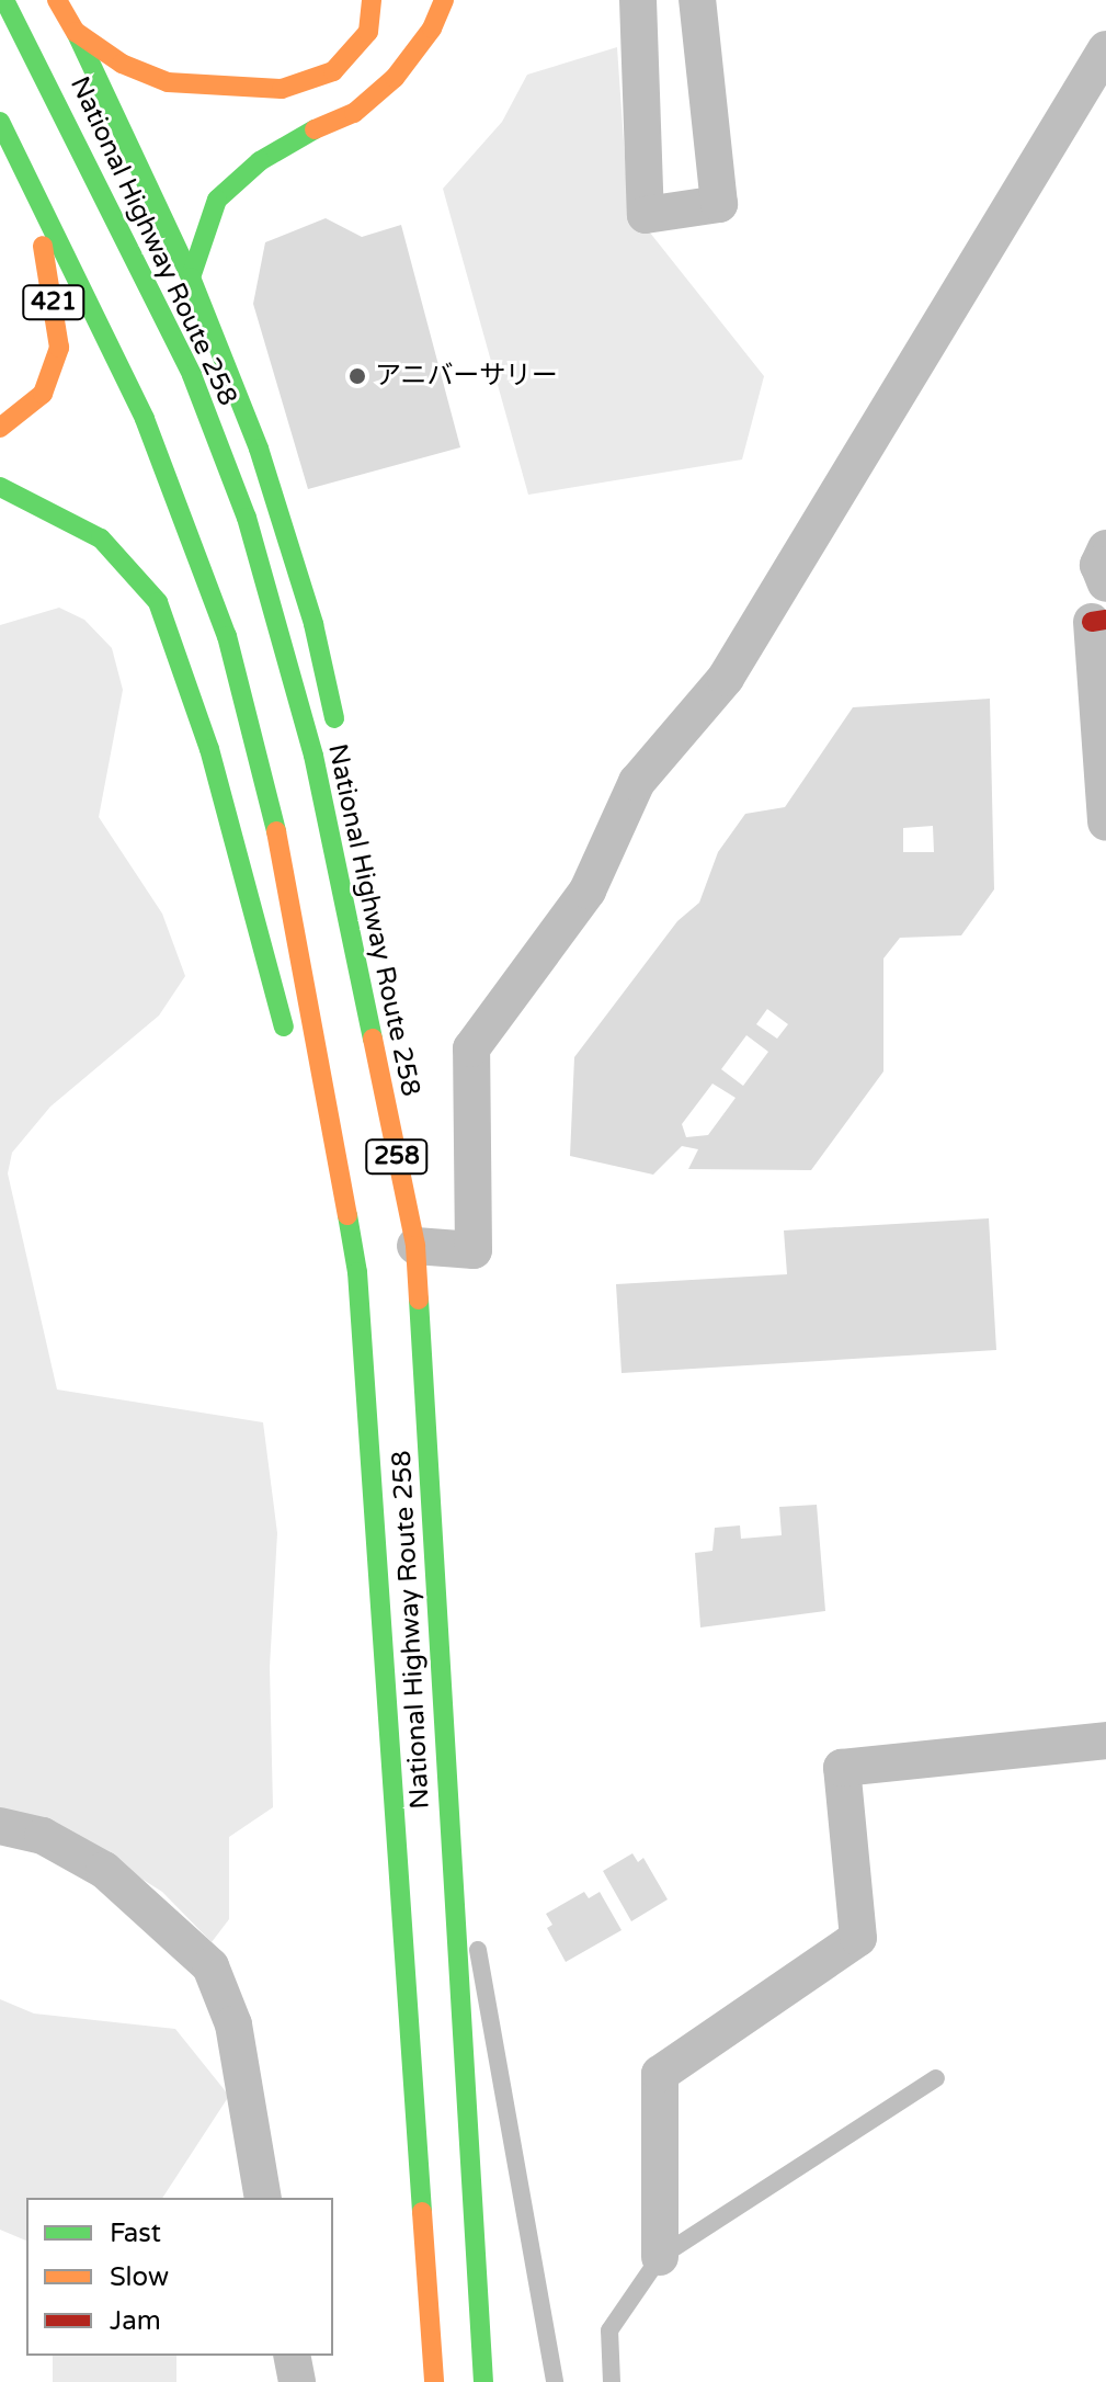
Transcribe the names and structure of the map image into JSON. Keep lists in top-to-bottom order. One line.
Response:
{"streets":{"highway":["National Highway Route 258","421","258"]},"crossings":[["National Highway Route 258","421"]],"places":["アニバーサリー"],"legend":["Fast","Slow","Jam"]}
